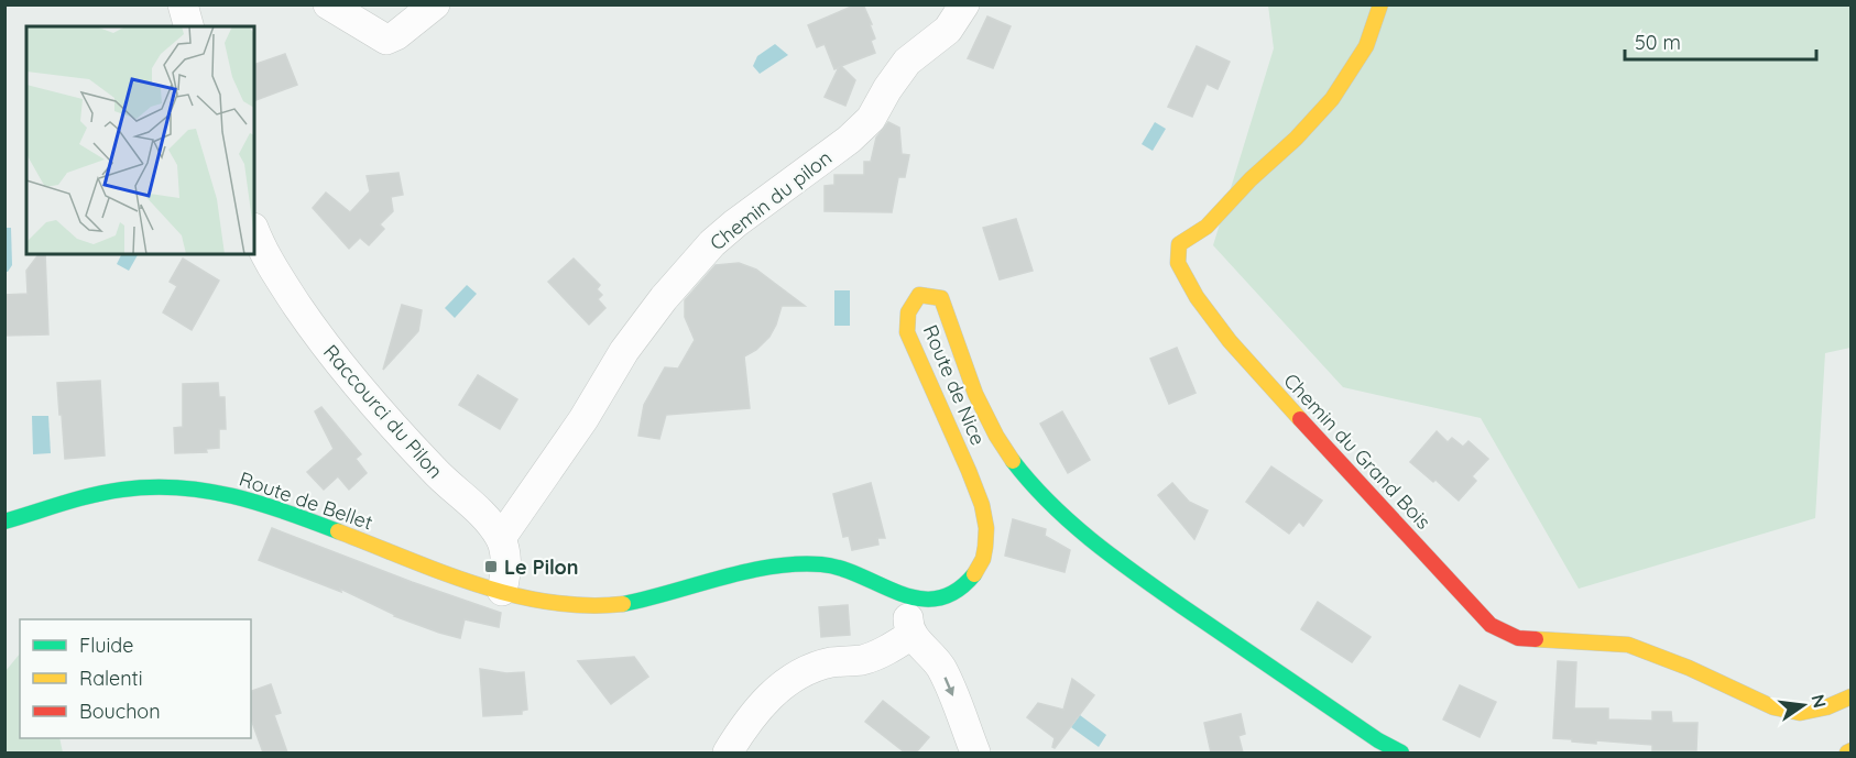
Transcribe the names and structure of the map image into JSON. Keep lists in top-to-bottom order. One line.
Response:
{"streets":{"main road":["Route de Nice","Chemin du Grand Bois","Route de Bellet"],"street":["Chemin du pilon","Raccourci du Pilon"]},"crossings":[["Chemin du pilon","Raccourci du Pilon"],["Route de Nice","Route de Bellet"],["Raccourci du Pilon","Route de Bellet"]],"places":{"transit":["Le Pilon"]},"legend":["Fluide","Ralenti","Bouchon"],"scale_bar":"50 m","north":"right"}
